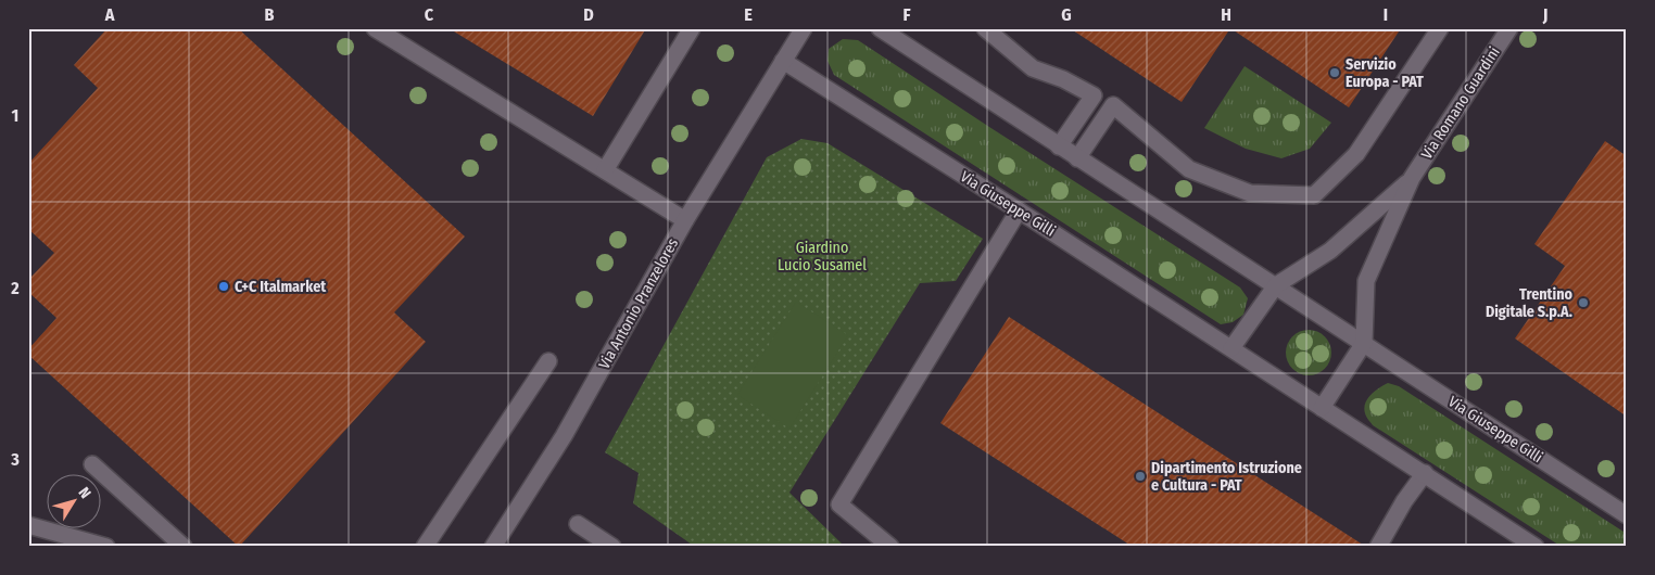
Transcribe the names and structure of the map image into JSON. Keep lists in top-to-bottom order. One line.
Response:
{"streets":{"street":["Via Romano Guardini","Via Giuseppe Gilli","Via Antonio Pranzelores"]},"crossings":[["Via Romano Guardini","Via Giuseppe Gilli"],["Via Giuseppe Gilli","Via Antonio Pranzelores"]],"parks":["Giardino Lucio Susamel"],"places":["Servizio Europa - PAT","C+C Italmarket","Trentino Digitale S.p.A.","Dipartimento Istruzione e Cultura - PAT"],"north":"top right","grid":{"columns":["A","B","C","D","E","F","G","H","I","J"],"rows":["1","2","3"]}}
